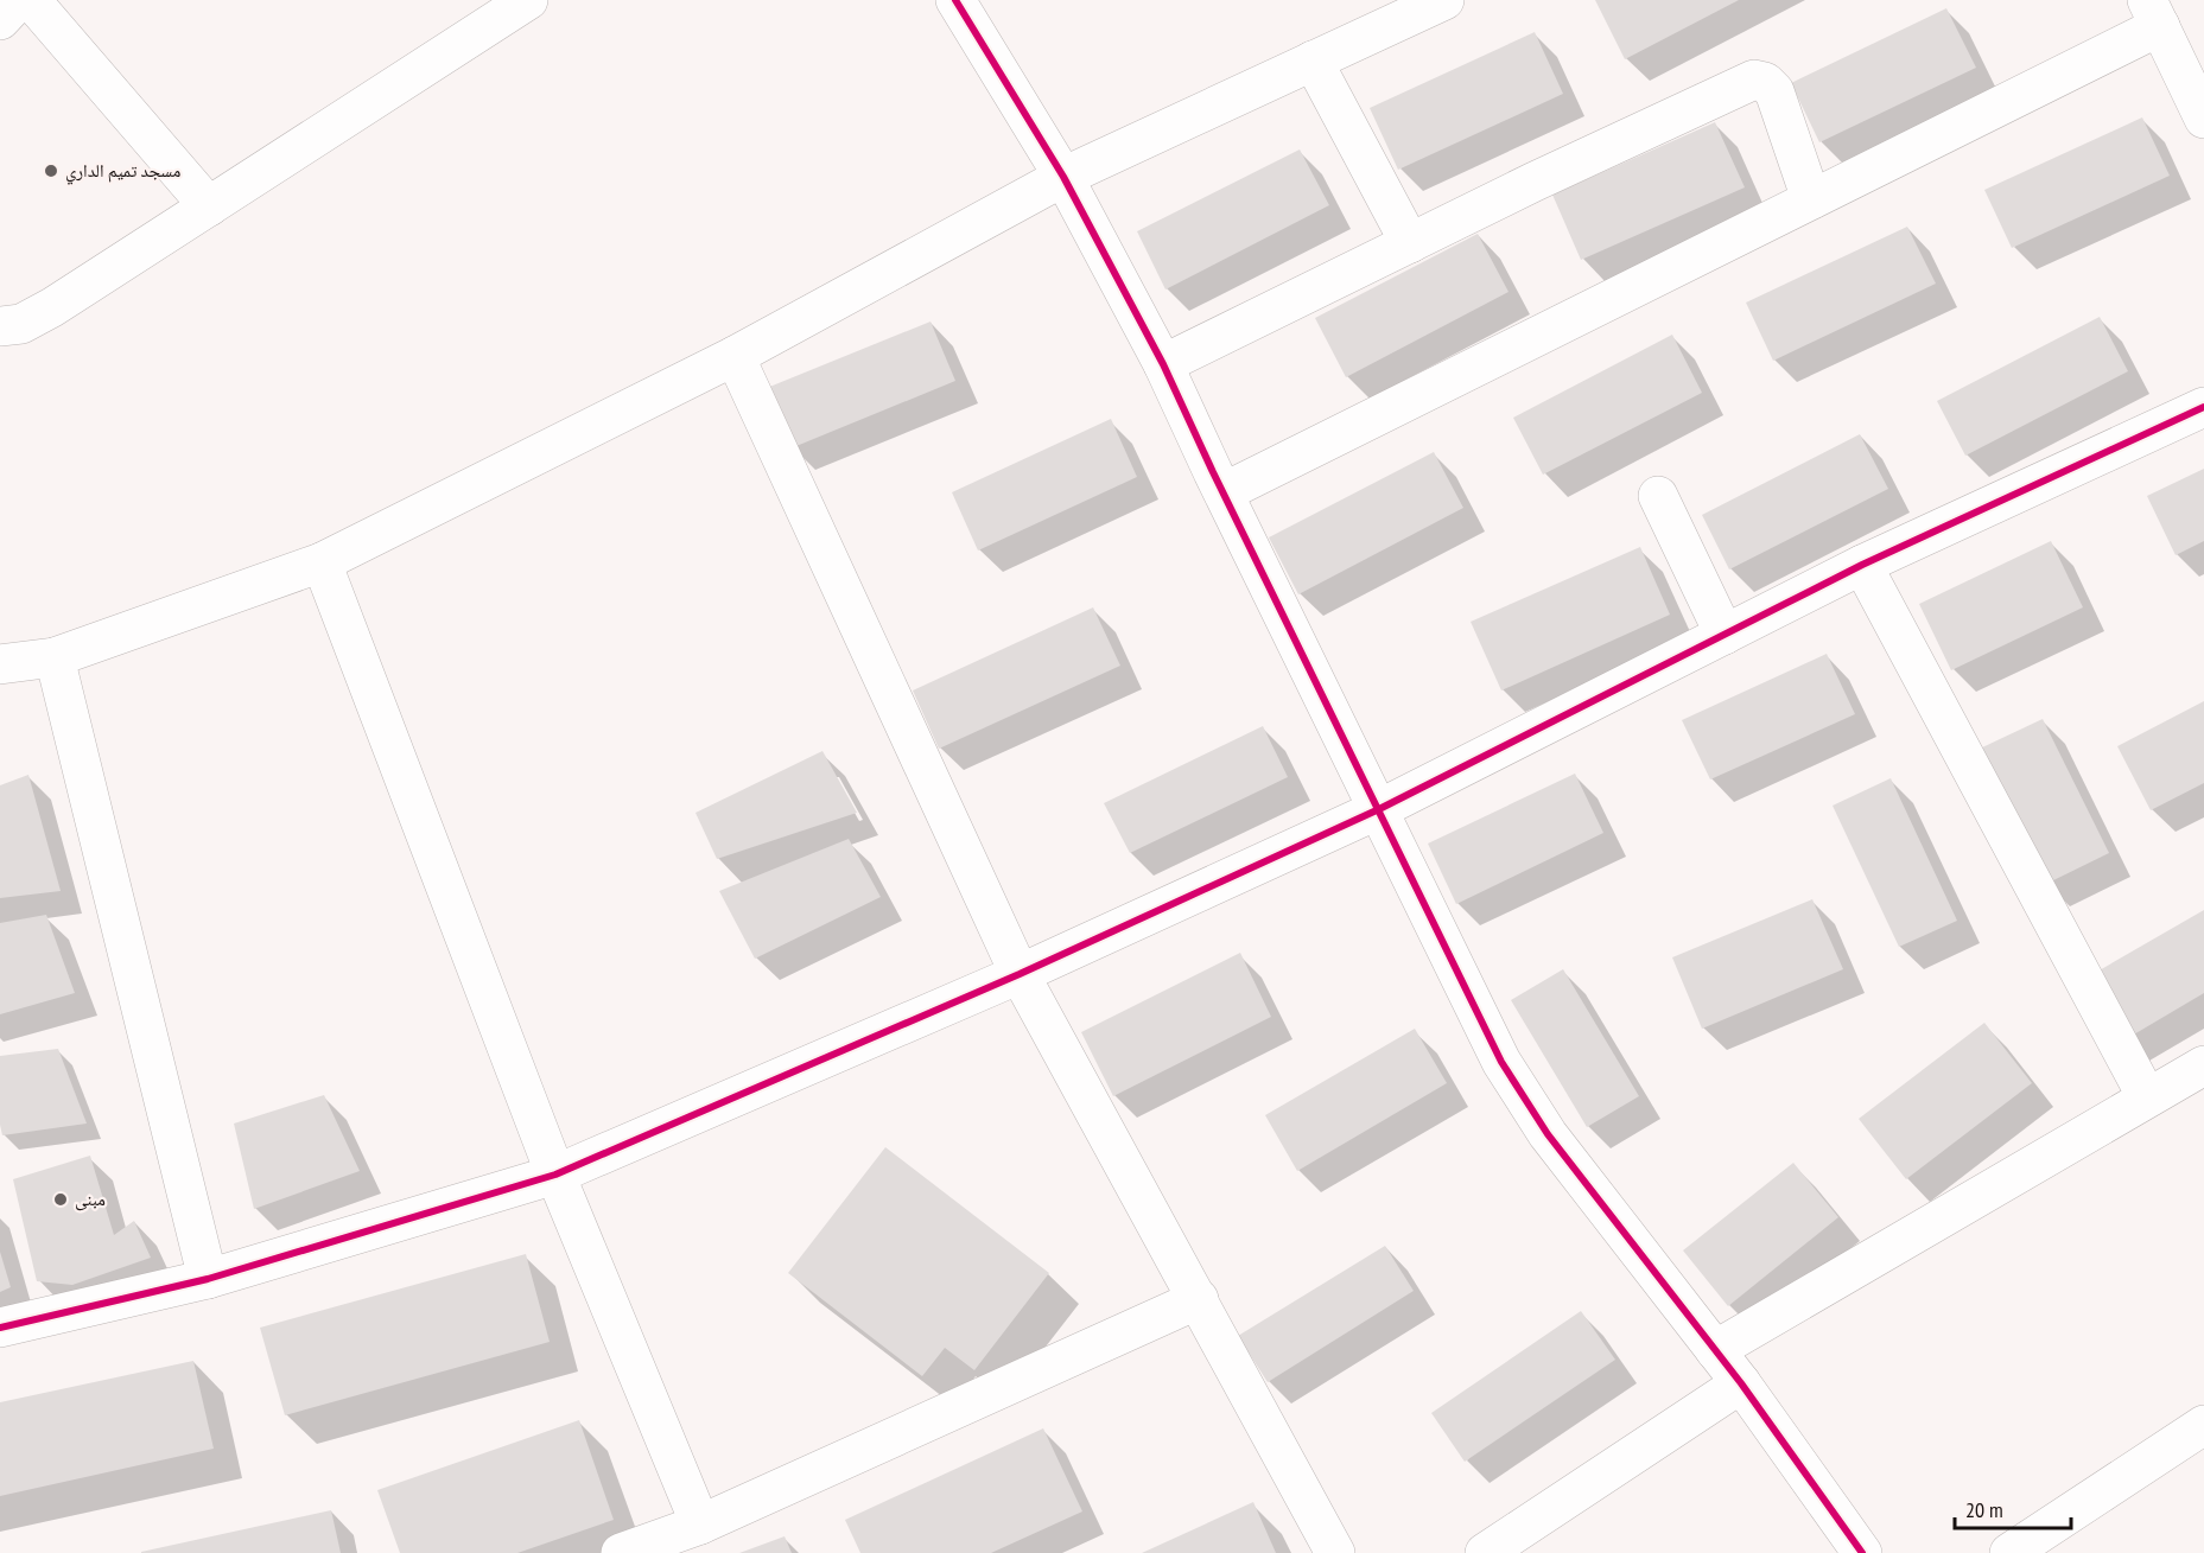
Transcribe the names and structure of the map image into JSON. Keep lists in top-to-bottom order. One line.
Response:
{"places":["مسجد تميم الداري","مبنى"],"scale_bar":"20 m"}
